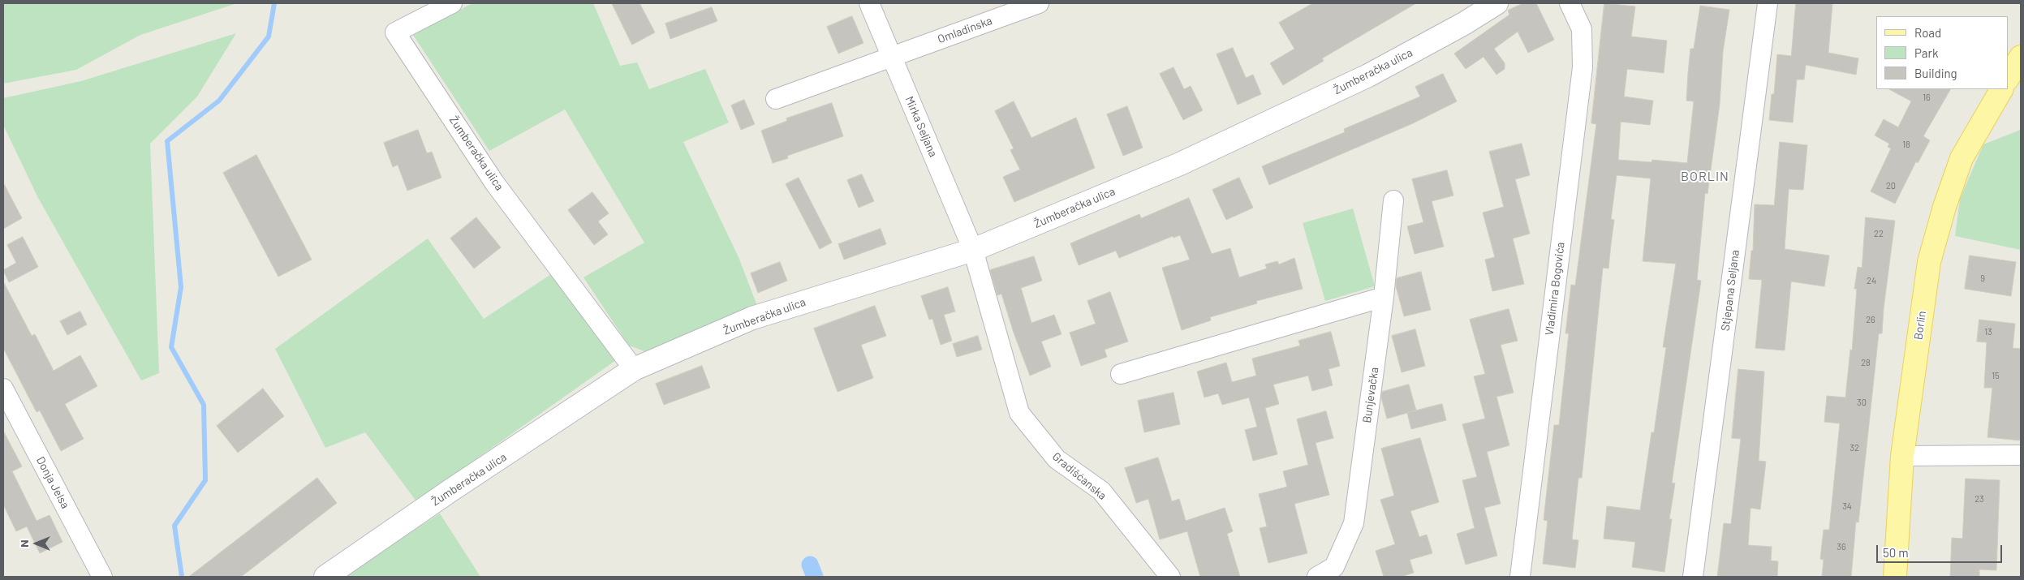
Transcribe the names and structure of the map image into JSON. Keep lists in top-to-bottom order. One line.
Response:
{"streets":{"main road":["Žumberačka ulica","Borlin"],"street":["Omladinska","Mirka Seljana","Vladimira Bogovića","Stjepana Seljana","Bunjevačka","Gradišćanska","Donja Jelsa"]},"crossings":[["Omladinska","Mirka Seljana"],["Žumberačka ulica","Mirka Seljana"],["Žumberačka ulica","Gradišćanska"],["Mirka Seljana","Gradišćanska"]],"districts":["BORLIN"],"house_numbers":["16","18","20","22","9","24","26","13","28","15","30","32","23","34","36"],"legend":["Road","Park","Building"],"scale_bar":"50 m","north":"left"}
